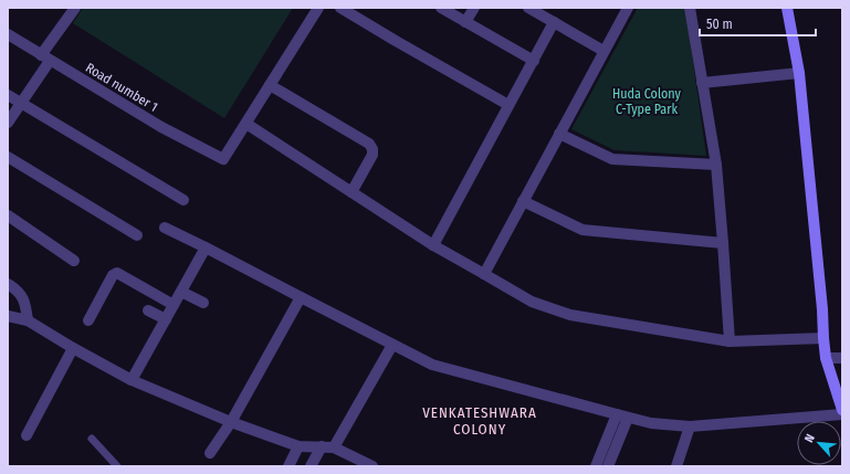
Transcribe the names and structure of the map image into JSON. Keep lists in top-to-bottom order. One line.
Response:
{"streets":{"street":["Road number 1"]},"districts":["VENKATESHWARA COLONY"],"parks":["Huda Colony C-Type Park"],"scale_bar":"50 m","north":"top left"}
